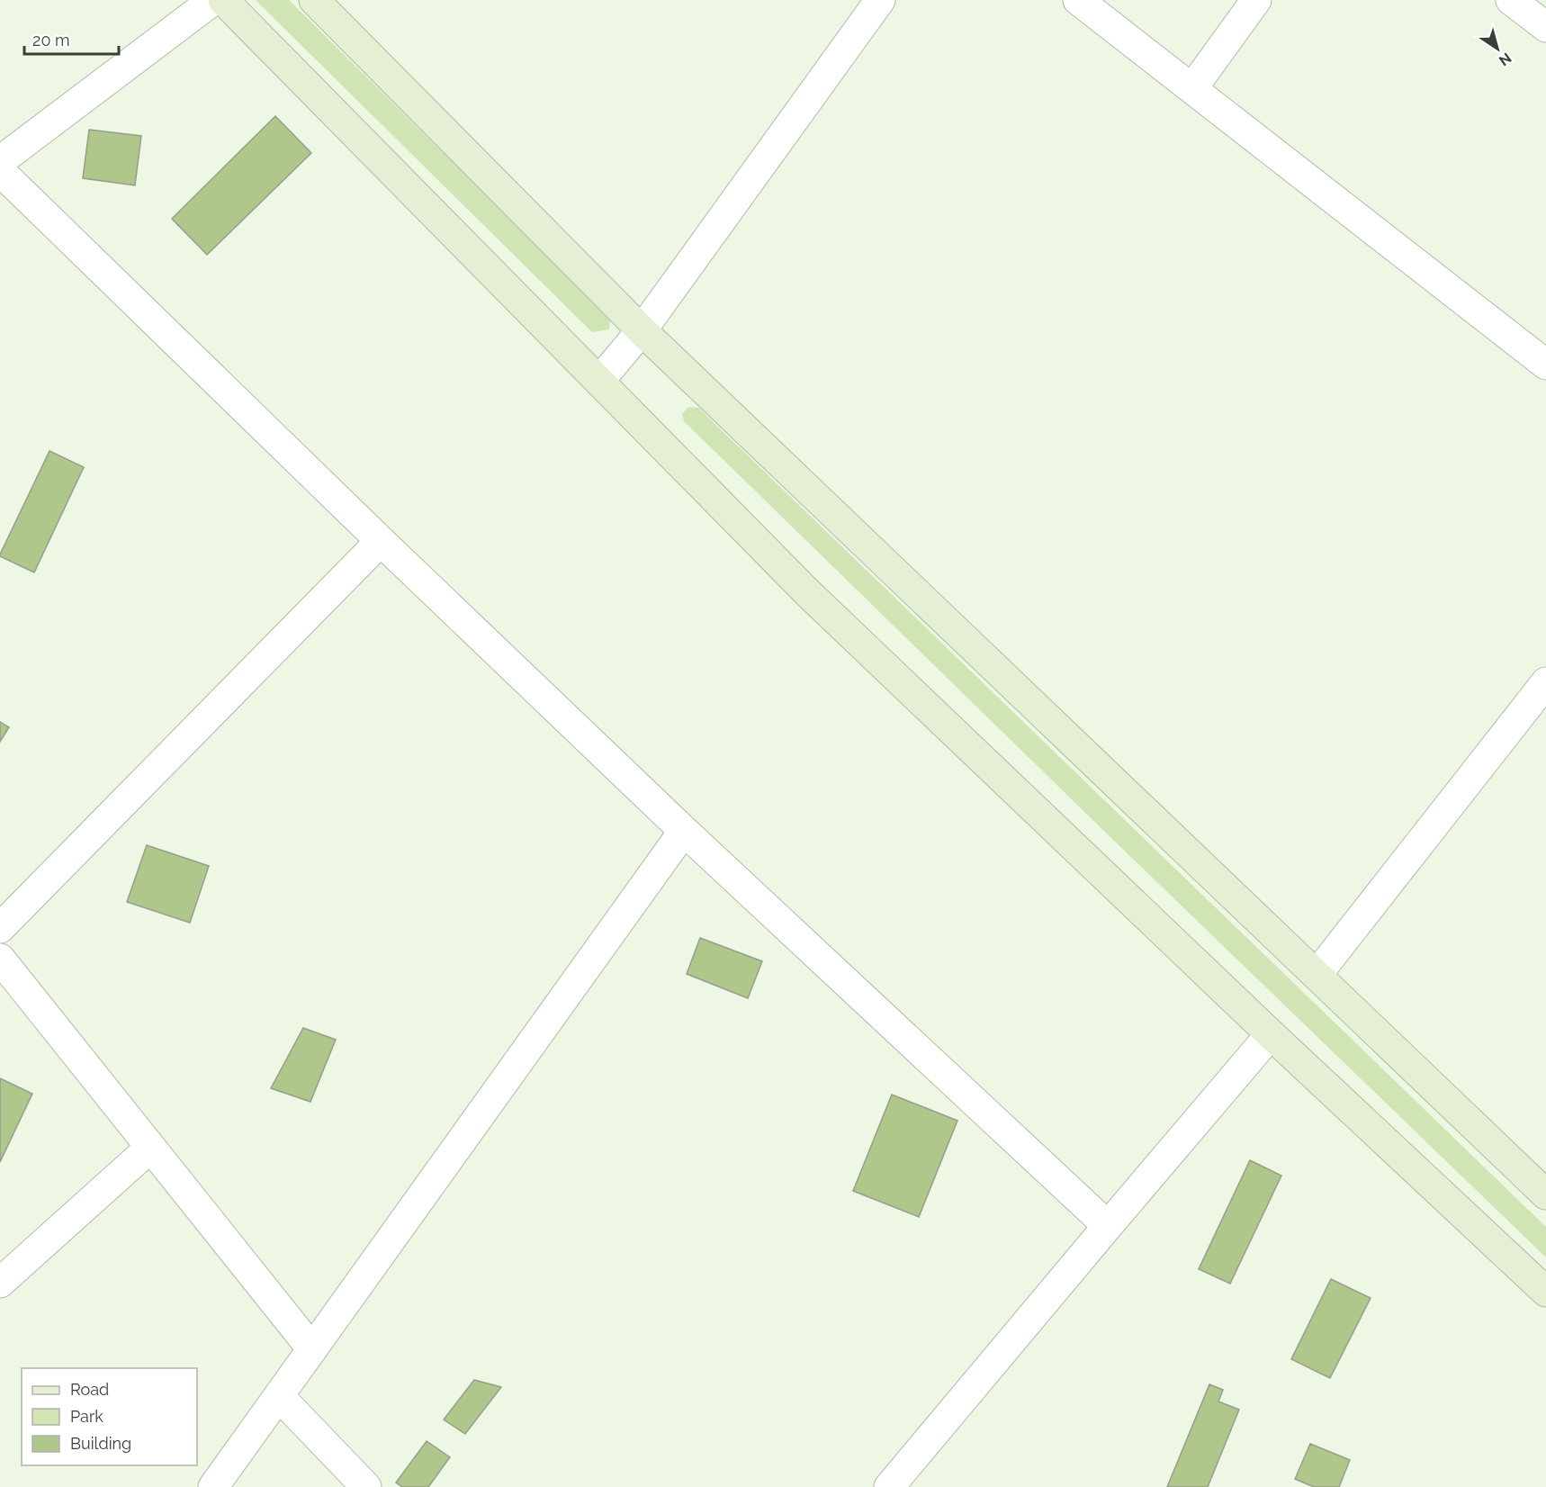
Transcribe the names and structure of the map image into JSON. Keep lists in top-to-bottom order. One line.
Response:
{"legend":["Road","Park","Building"],"scale_bar":"20 m","north":"bottom right"}
